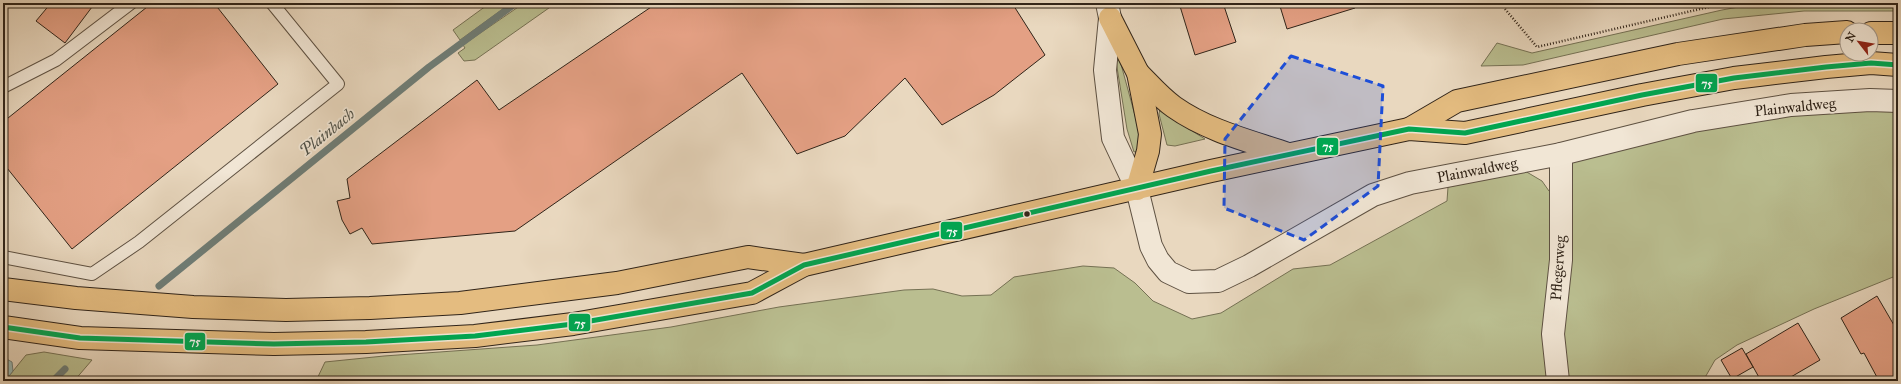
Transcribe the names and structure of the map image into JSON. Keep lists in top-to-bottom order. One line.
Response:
{"streets":{"street":["Plainwaldweg","Pflegerweg"]},"crossings":[["Plainwaldweg","Pflegerweg"]],"water":["Plainbach"],"lines":["transit line 75"],"north":"top left"}
